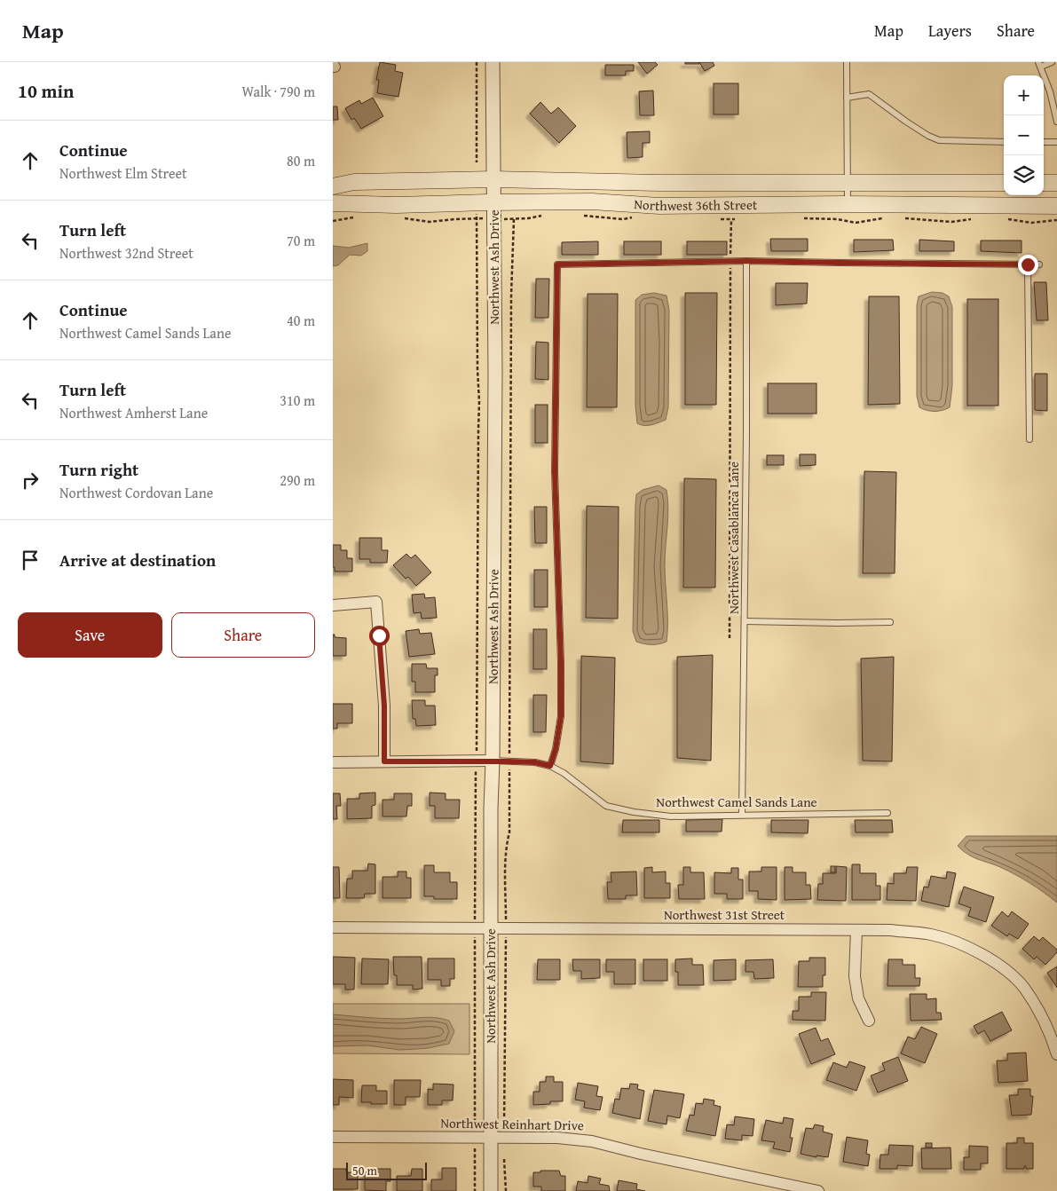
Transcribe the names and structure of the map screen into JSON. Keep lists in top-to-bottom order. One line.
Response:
{"streets":{"main road":["Northwest 36th Street"],"street":["Northwest Ash Drive","Northwest 31st Street","Northwest Reinhart Drive"],"lane":["Northwest Casablanca Lane","Northwest Camel Sands Lane"]},"crossings":[["Northwest 36th Street","Northwest Ash Drive"],["Northwest Ash Drive","Northwest Camel Sands Lane"],["Northwest Ash Drive","Northwest 31st Street"],["Northwest Ash Drive","Northwest Reinhart Drive"],["Northwest Casablanca Lane","Northwest Camel Sands Lane"]],"scale_bar":"50 m","page":{"header":"Map","nav":["Map","Layers","Share"],"heading":["10 min","Walk · 790 m"],"map_buttons":["+","−"],"list":[["Continue","Northwest Elm Street","80 m"],["Turn left","Northwest 32nd Street","70 m"],["Continue","Northwest Camel Sands Lane","40 m"],["Turn left","Northwest Amherst Lane","310 m"],["Turn right","Northwest Cordovan Lane","290 m"],"Arrive at destination"],"buttons":["Save","Share"],"scale":"50 m"}}
